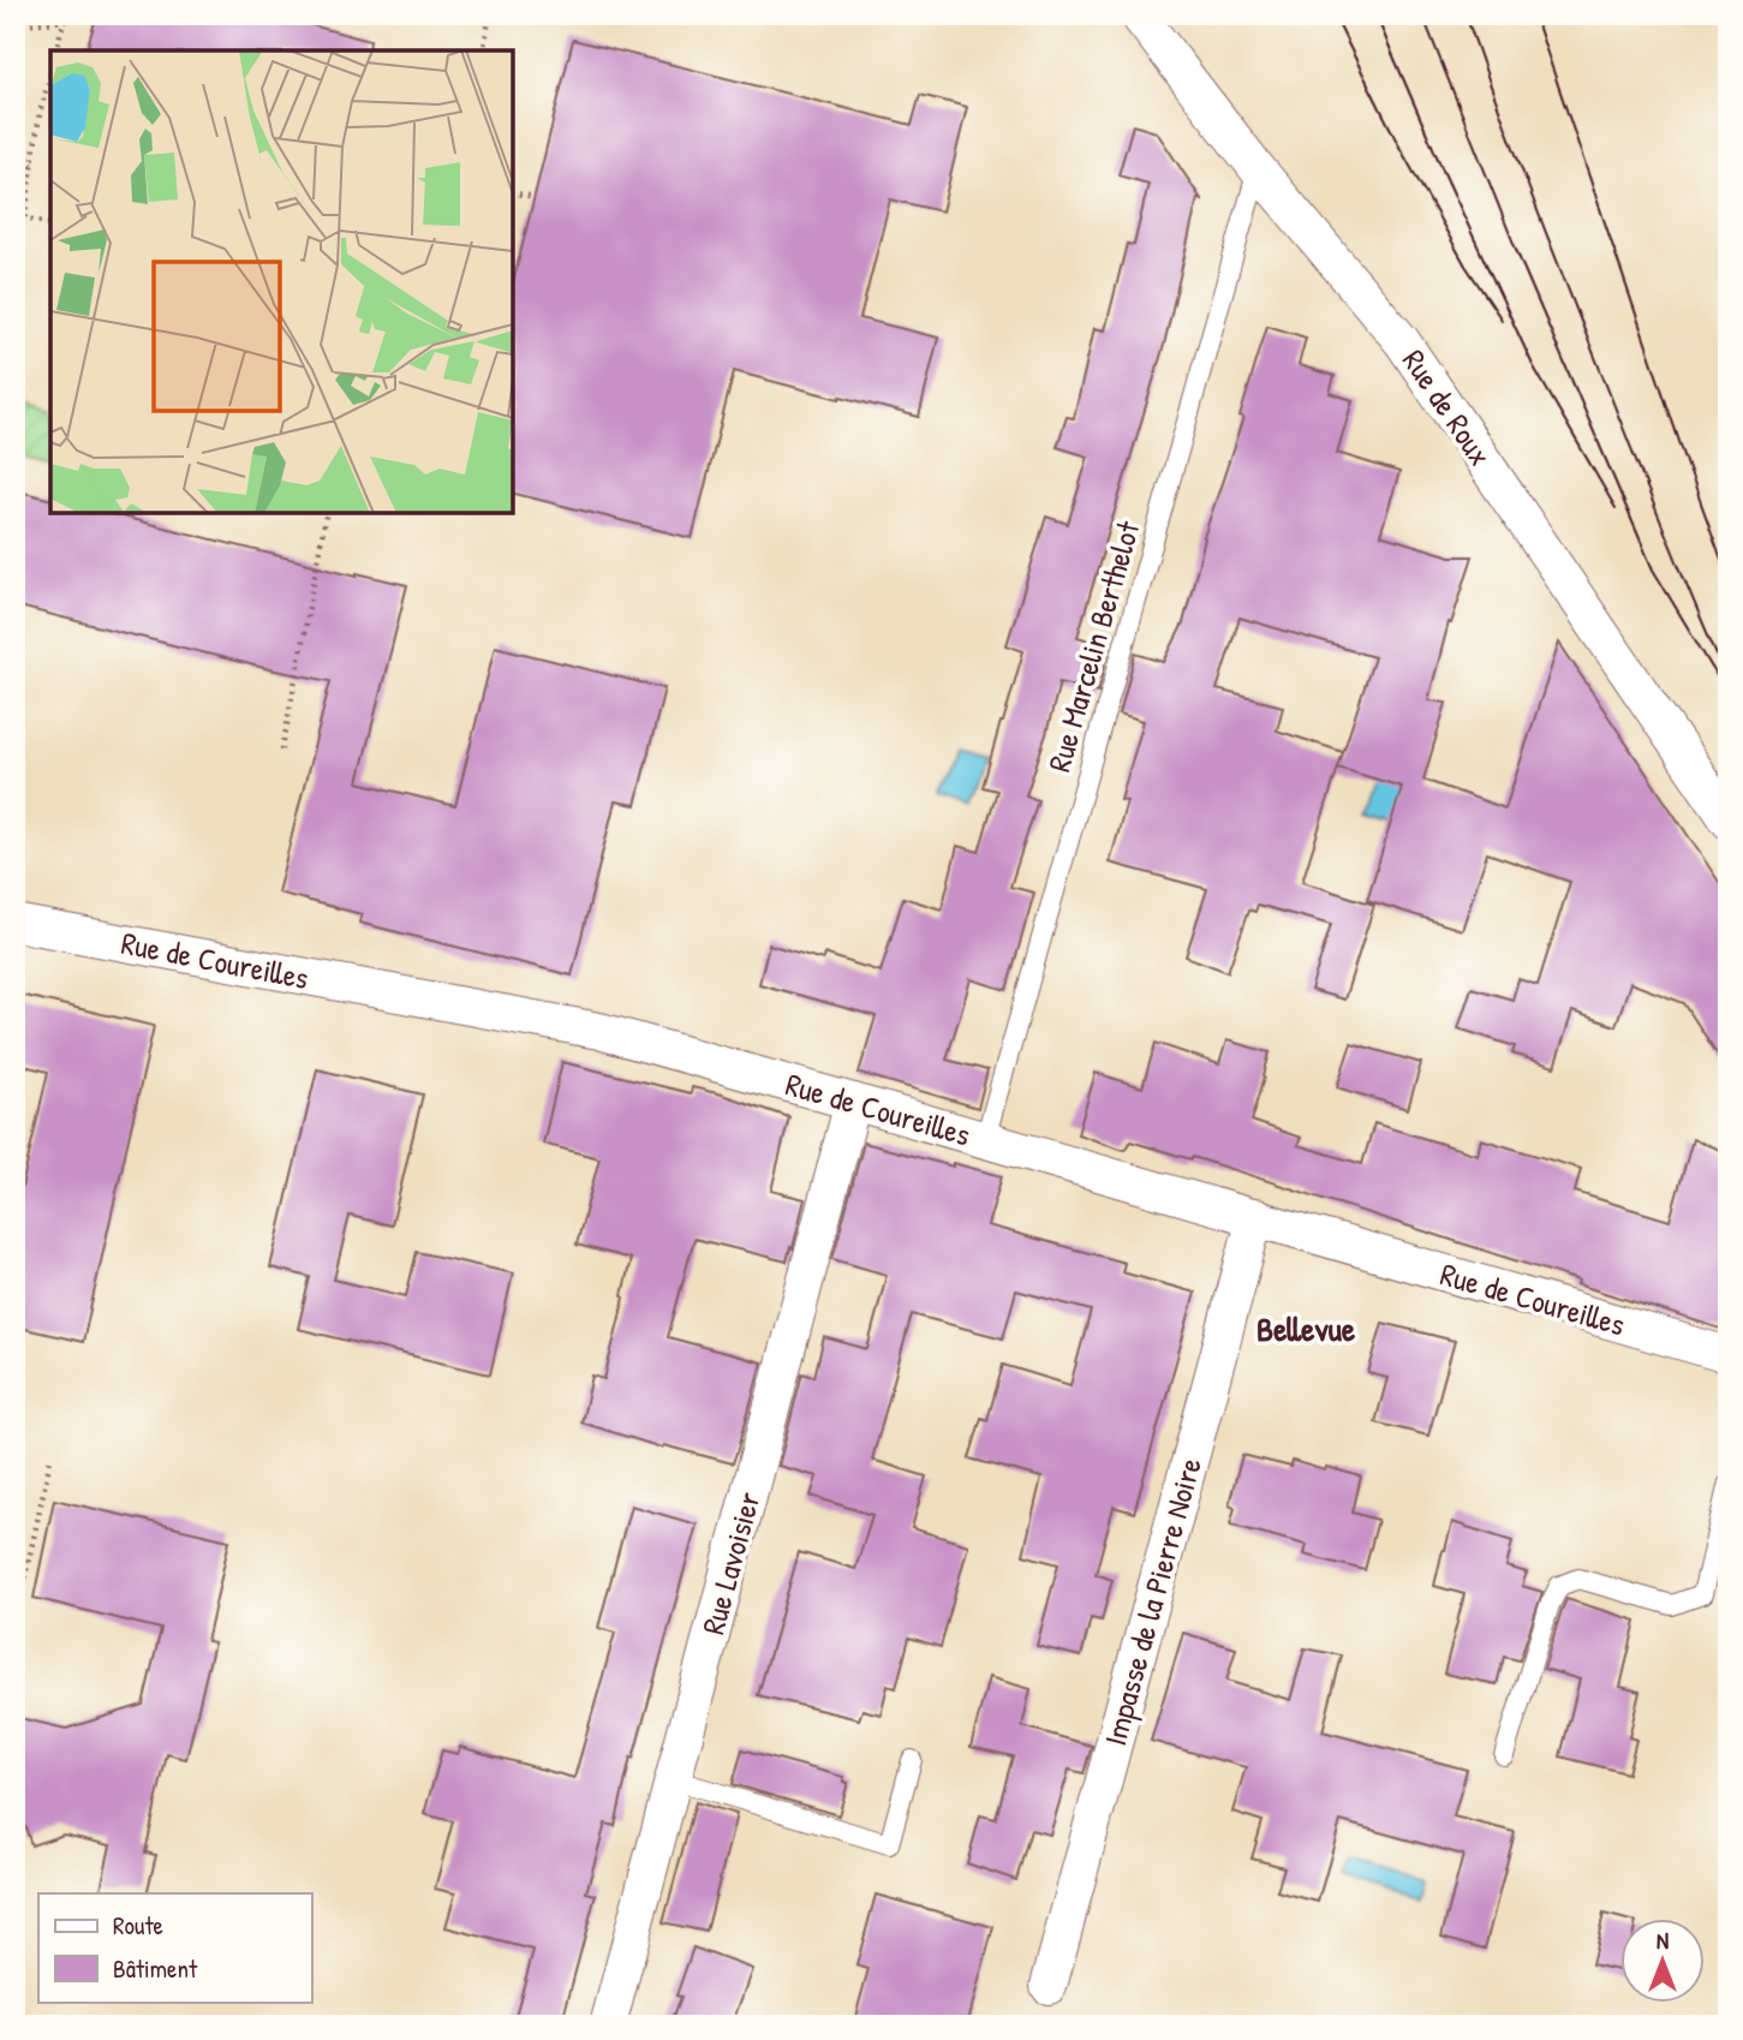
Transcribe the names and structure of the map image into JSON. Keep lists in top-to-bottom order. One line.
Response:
{"streets":{"street":["Rue de Roux","Rue de Coureilles","Rue Lavoisier","Impasse de la Pierre Noire"],"lane":["Rue Marcelin Berthelot"]},"crossings":[["Rue de Roux","Rue Marcelin Berthelot"],["Rue Marcelin Berthelot","Rue de Coureilles"],["Rue de Coureilles","Rue Lavoisier"],["Rue de Coureilles","Impasse de la Pierre Noire"]],"districts":["Bellevue"],"legend":["Route","Bâtiment"],"north":"top"}
